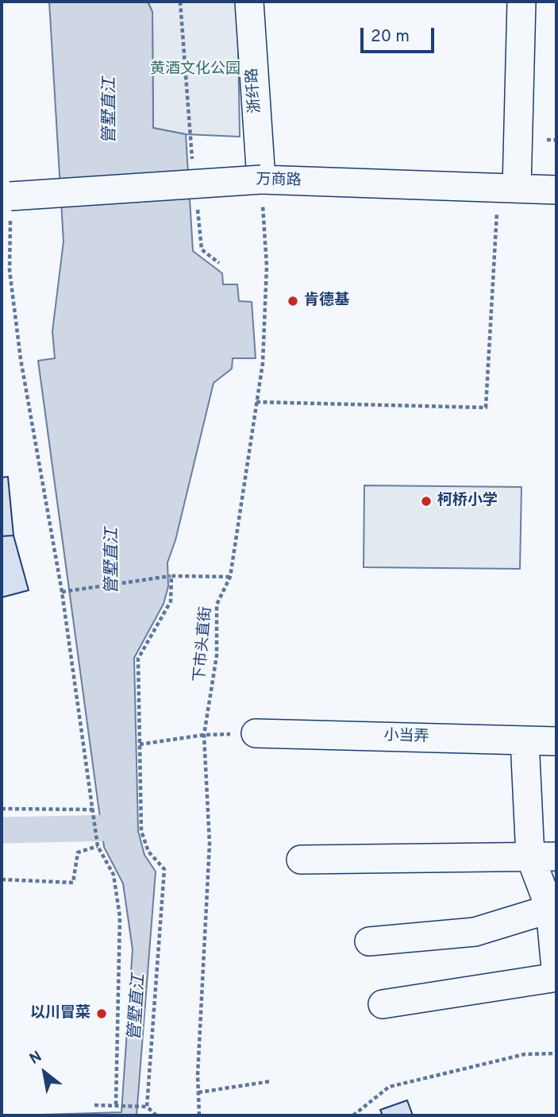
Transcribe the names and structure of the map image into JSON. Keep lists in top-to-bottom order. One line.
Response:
{"streets":{"street":["浙纤路","万商路","小当弄"],"path":["下市头直街"]},"crossings":[["浙纤路","万商路"],["浙纤路","下市头直街"],["万商路","下市头直街"]],"water":["管墅直江"],"parks":["黄酒文化公园"],"places":["肯德基","柯桥小学","以川冒菜"],"scale_bar":"20 m","north":"top left"}
